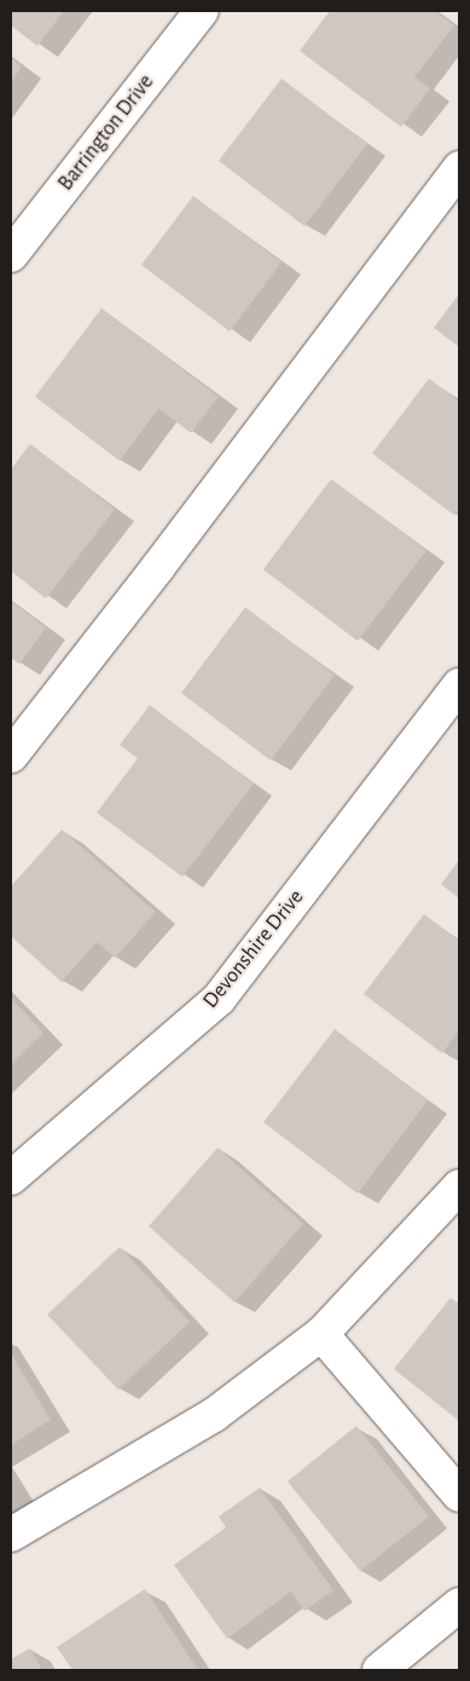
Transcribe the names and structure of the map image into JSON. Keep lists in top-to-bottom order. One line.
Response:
{"streets":{"street":["Barrington Drive","Devonshire Drive"]}}
